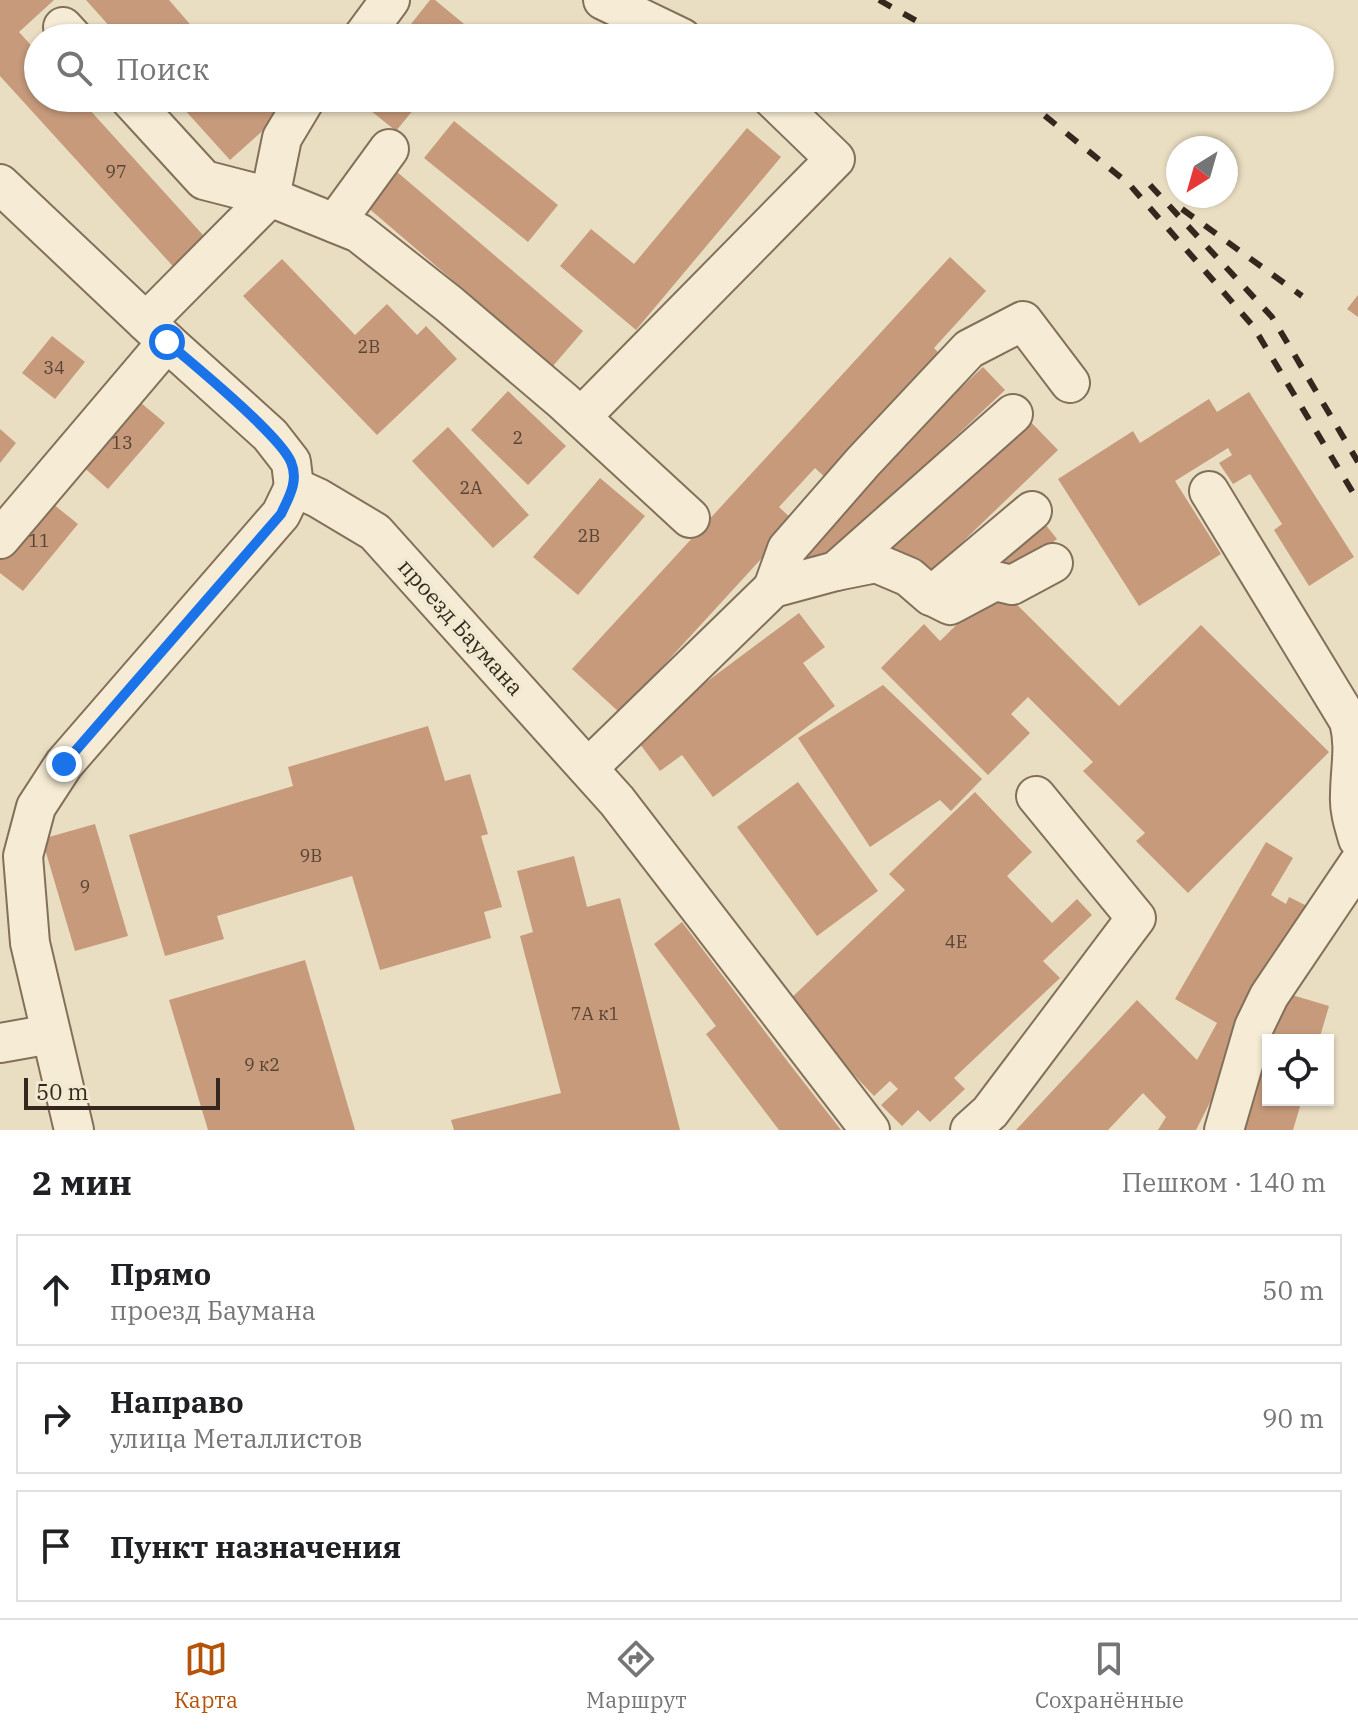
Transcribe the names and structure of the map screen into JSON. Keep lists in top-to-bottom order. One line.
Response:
{"streets":{"street":["проезд Баумана"]},"house_numbers":["97","2B","34","2","13","2A","2B","11","9В","9","4E","7А к1","9 к2"],"scale_bar":"50 m","north":"bottom left","page":{"search":"Поиск","scale":"50 m","heading":["2 мин","Пешком · 140 m"],"list":[["Прямо","проезд Баумана","50 m"],["Направо","улица Металлистов","90 m"],"Пункт назначения"],"nav":["Карта","Маршрут","Сохранённые"]}}
